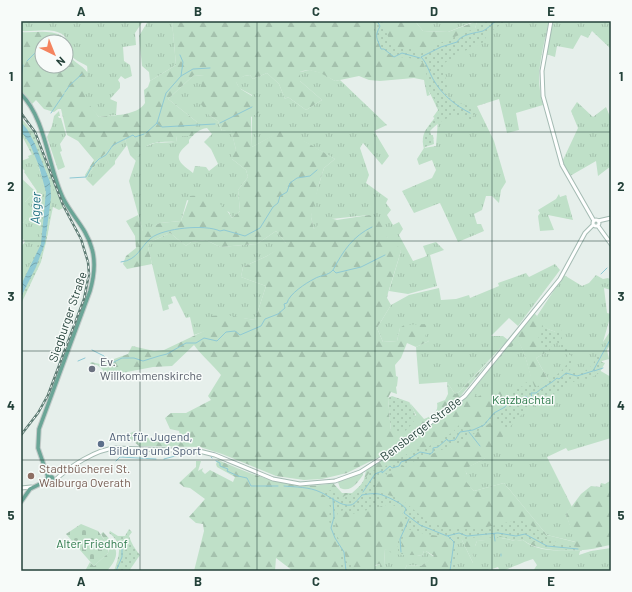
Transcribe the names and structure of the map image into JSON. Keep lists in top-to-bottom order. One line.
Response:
{"streets":{"main road":["Siegburger Straße","Bensberger Straße"]},"crossings":[["Siegburger Straße","Bensberger Straße"]],"water":["Agger"],"parks":["Katzbachtal","Alter Friedhof"],"places":["Ev. Willkommenskirche","Amt für Jugend, Bildung und Sport","Stadtbücherei St. Walburga Overath"],"north":"bottom right","grid":{"columns":["A","B","C","D","E"],"rows":["1","2","3","4","5"]}}
